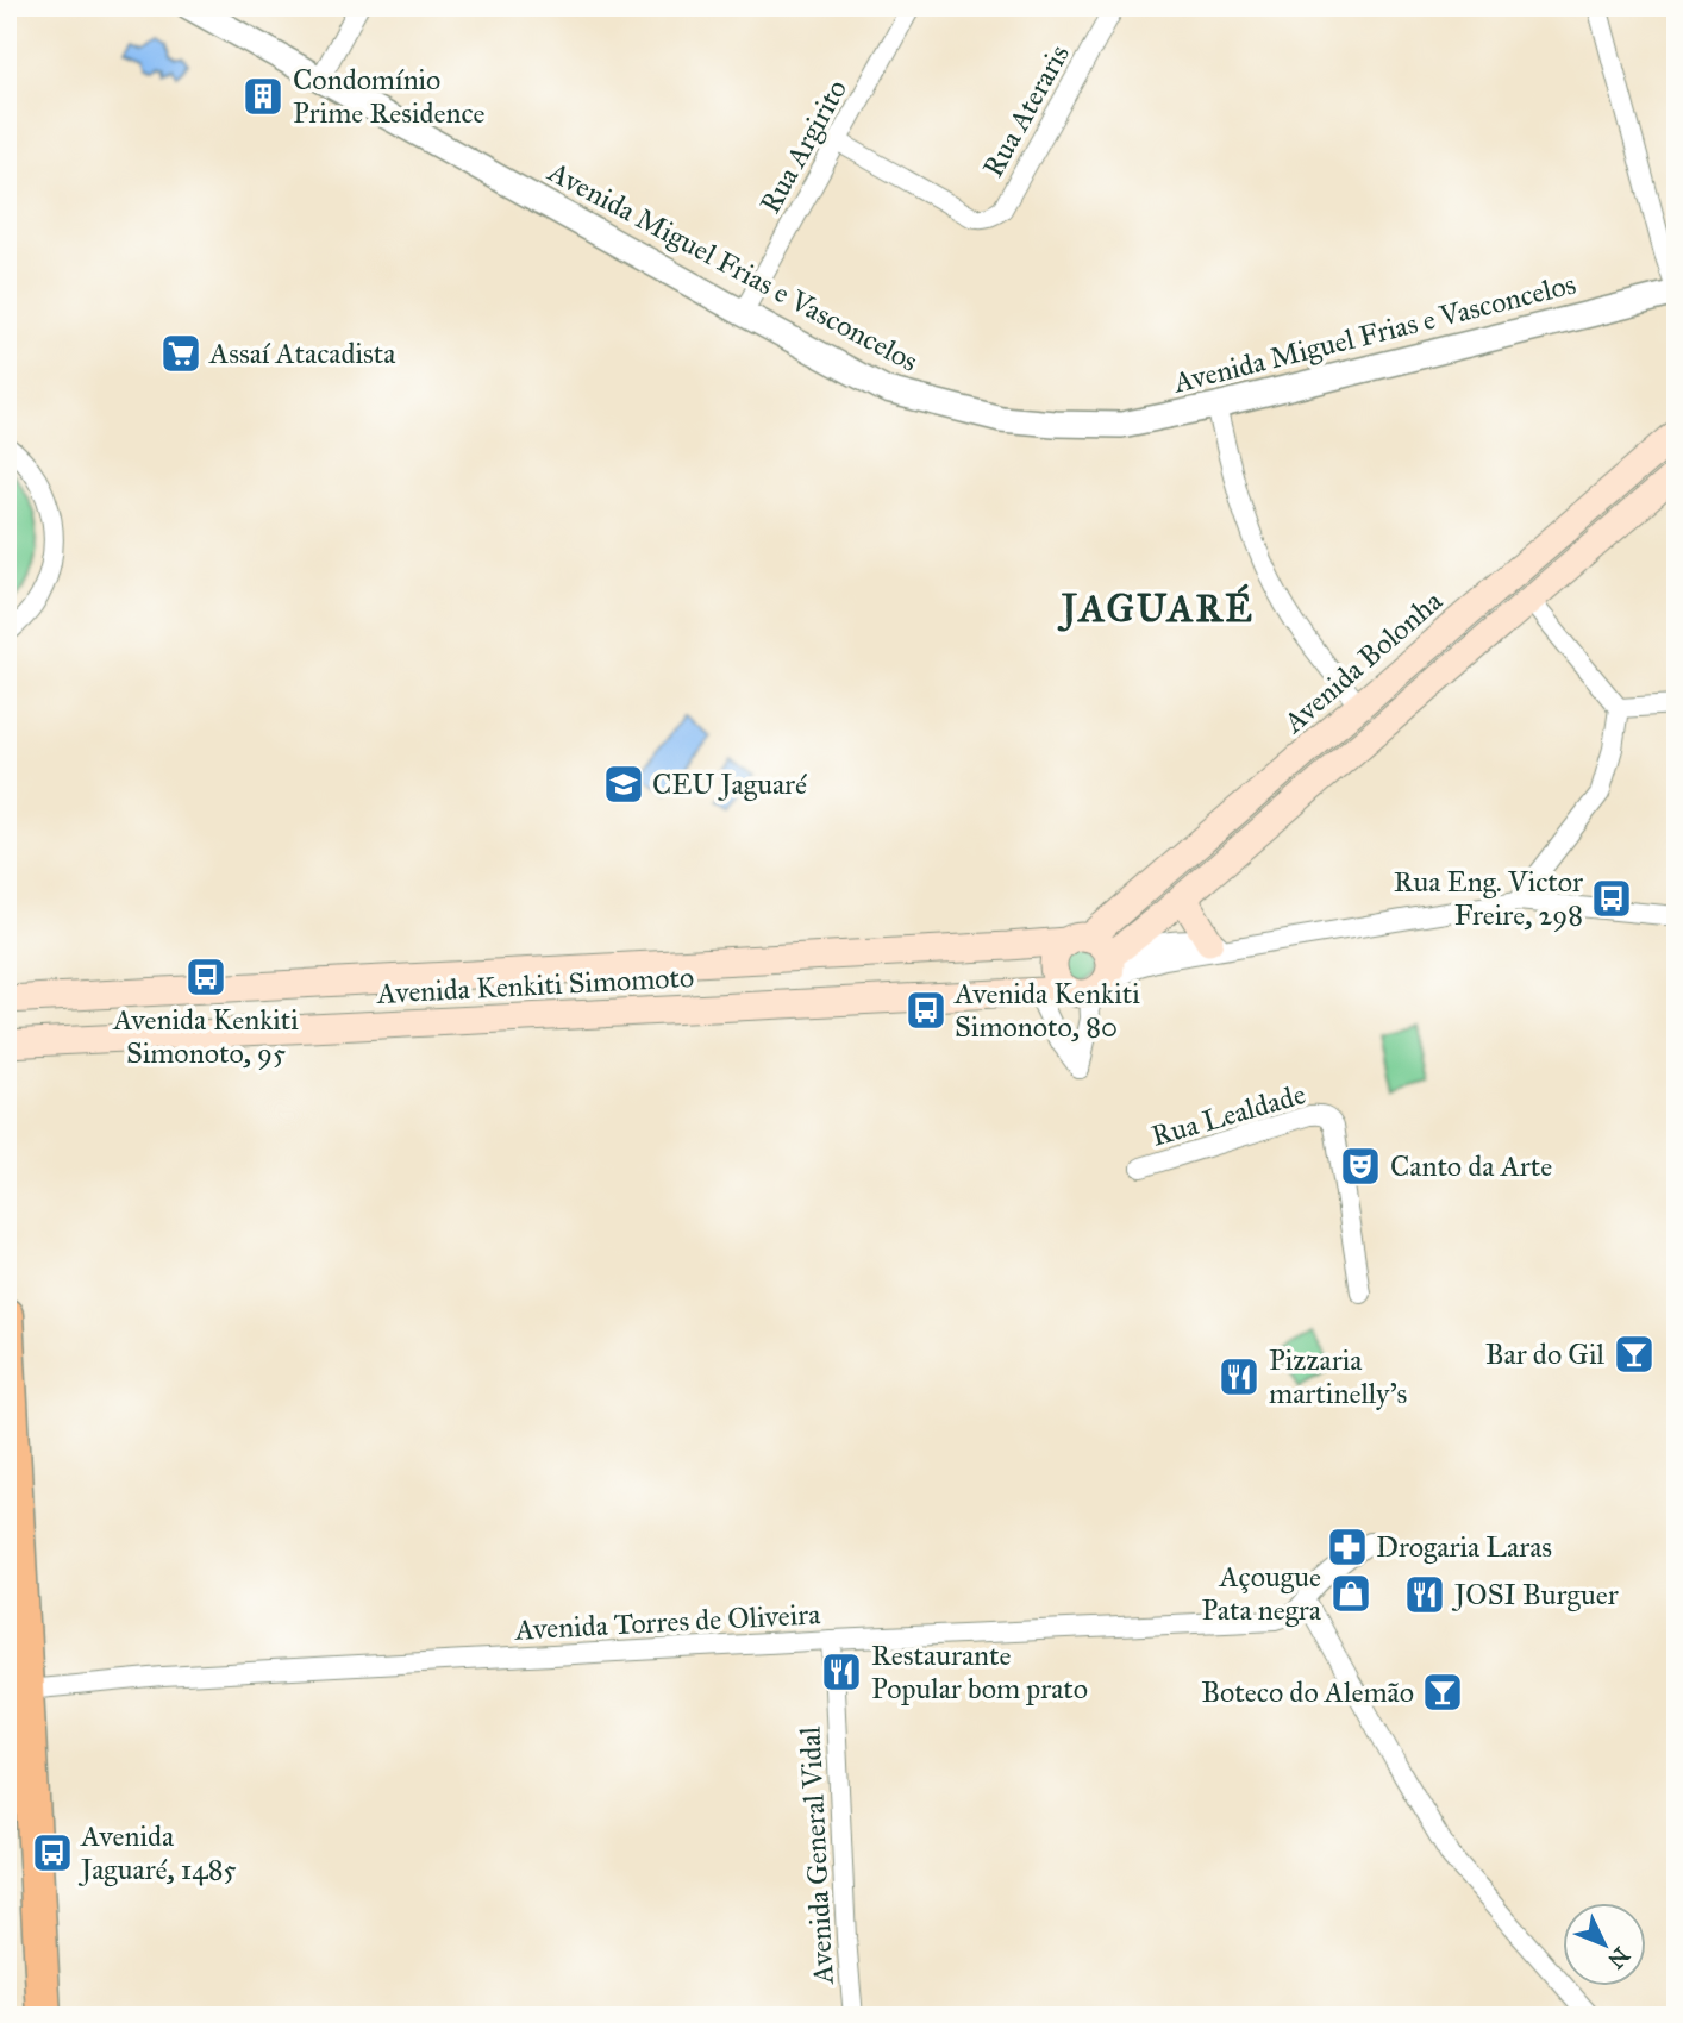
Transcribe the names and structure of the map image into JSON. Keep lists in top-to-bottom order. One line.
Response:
{"streets":{"main road":["Avenida Bolonha","Avenida Kenkiti Simomoto"],"street":["Rua Ateraris","Rua Argirito","Avenida Miguel Frias e Vasconcelos","Rua Lealdade","Avenida Torres de Oliveira","Avenida General Vidal"]},"crossings":[["Rua Ateraris","Rua Argirito"],["Rua Argirito","Avenida Miguel Frias e Vasconcelos"],["Avenida Bolonha","Avenida Kenkiti Simomoto"],["Avenida Torres de Oliveira","Avenida General Vidal"]],"districts":["JAGUARÉ"],"places":{"building":["Condomínio Prime Residence"],"supermarket":["Assaí Atacadista"],"school or university":["CEU Jaguaré"],"bus stop":["Rua Eng. Victor Freire, 298","Avenida Kenkiti Simonoto, 95","Avenida Kenkiti Simonoto, 80","Avenida Jaguaré, 1485"],"theatre":["Canto da Arte"],"bar":["Bar do Gil","Boteco do Alemão"],"restaurant":["Pizzaria martinelly's","JOSI Burguer","Restaurante Popular bom prato"],"pharmacy":["Drogaria Laras"],"shop":["Açougue Pata negra"]},"north":"bottom right"}
